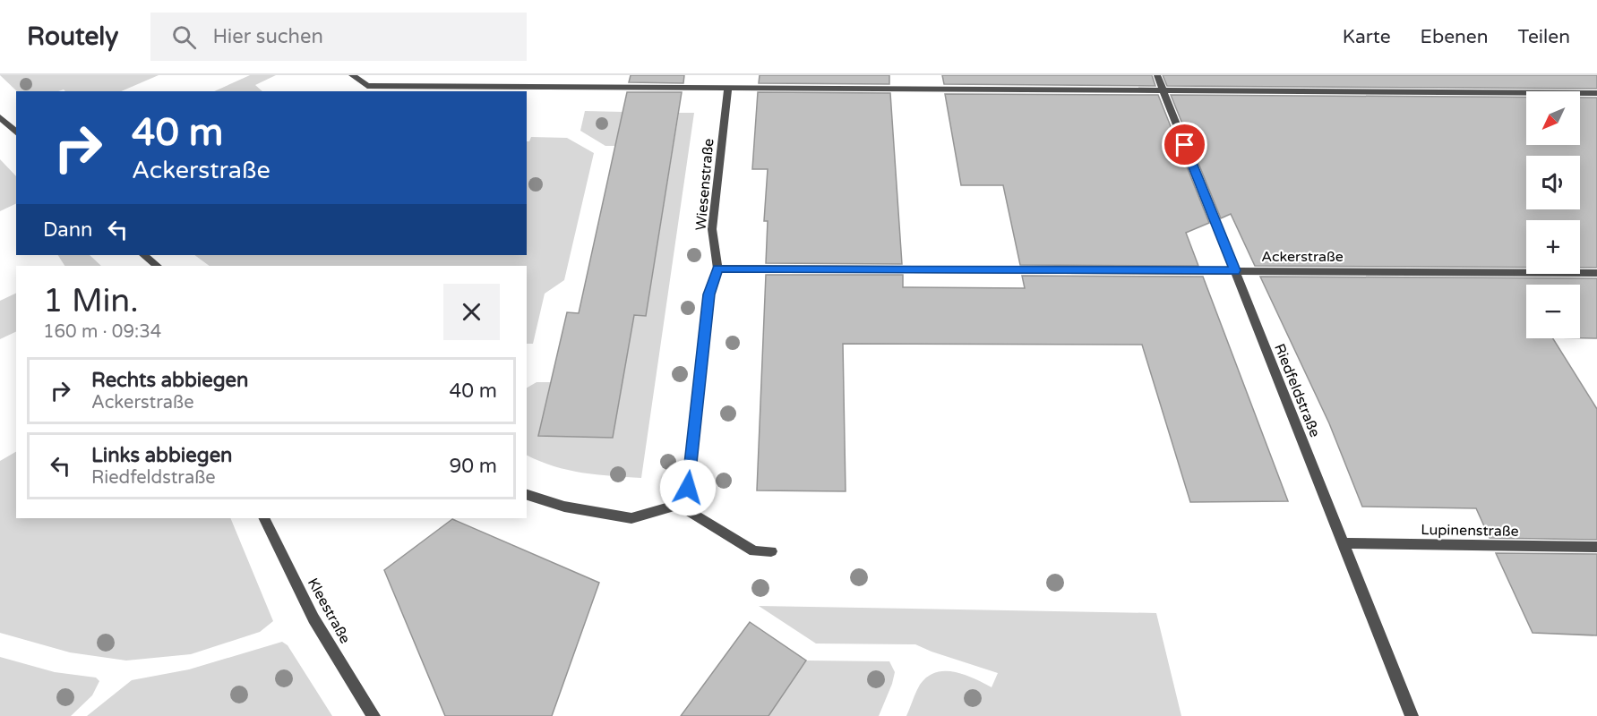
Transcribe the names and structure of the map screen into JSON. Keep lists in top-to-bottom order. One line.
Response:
{"streets":{"street":["Wiesenstraße","Ackerstraße","Riedfeldstraße","Lupinenstraße","Kleestraße"]},"crossings":[["Wiesenstraße","Ackerstraße"],["Ackerstraße","Riedfeldstraße"],["Riedfeldstraße","Lupinenstraße"]],"north":"bottom left","page":{"header":"Routely","search":"Hier suchen","nav":["Karte","Ebenen","Teilen"],"map_buttons":["+","−"],"turn":["40 m","Ackerstraße"],"then":"Dann","heading":["1 Min.","160 m · 09:34"],"list":[{"name":"Rechts abbiegen","note":"Ackerstraße","value":"40 m"},{"name":"Links abbiegen","note":"Riedfeldstraße","value":"90 m"}]}}
